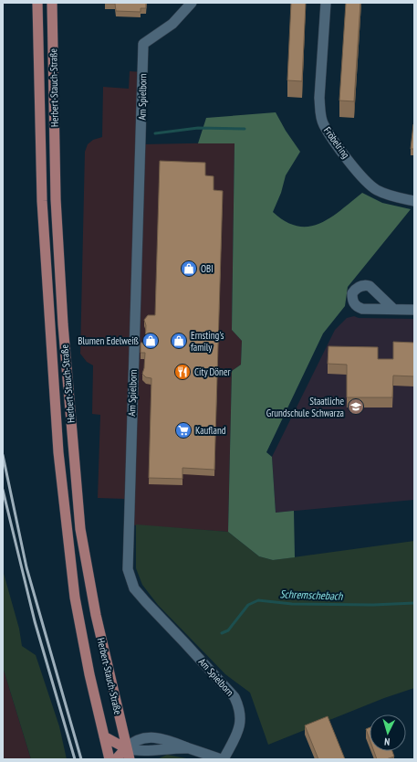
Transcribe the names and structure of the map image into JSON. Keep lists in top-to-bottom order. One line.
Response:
{"streets":{"main road":["Herbert-Stauch-Straße"],"street":["Am Spielborn","Fröbelring"]},"water":["Schremschebach"],"places":{"shop":["OBI","Blumen Edelweiß","Ernsting's family"],"restaurant":["City Döner"],"school or university":["Staatliche Grundschule Schwarza"],"supermarket":["Kaufland"]},"north":"bottom"}
